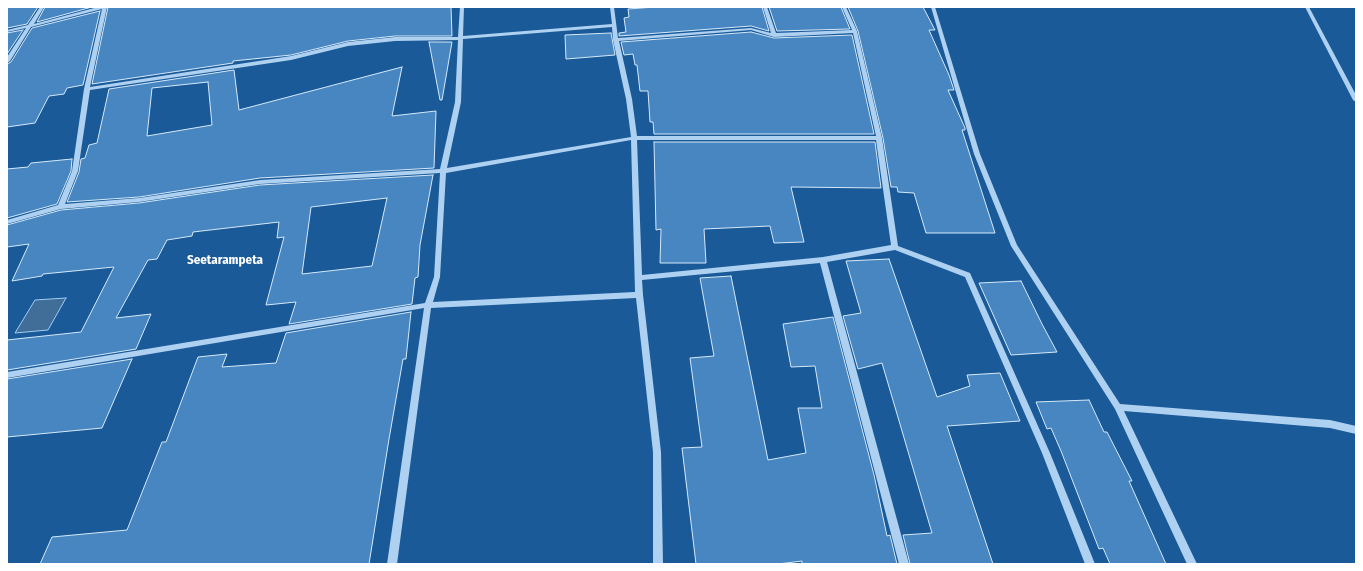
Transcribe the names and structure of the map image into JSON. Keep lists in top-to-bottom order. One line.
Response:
{"districts":["Seetarampeta"]}
